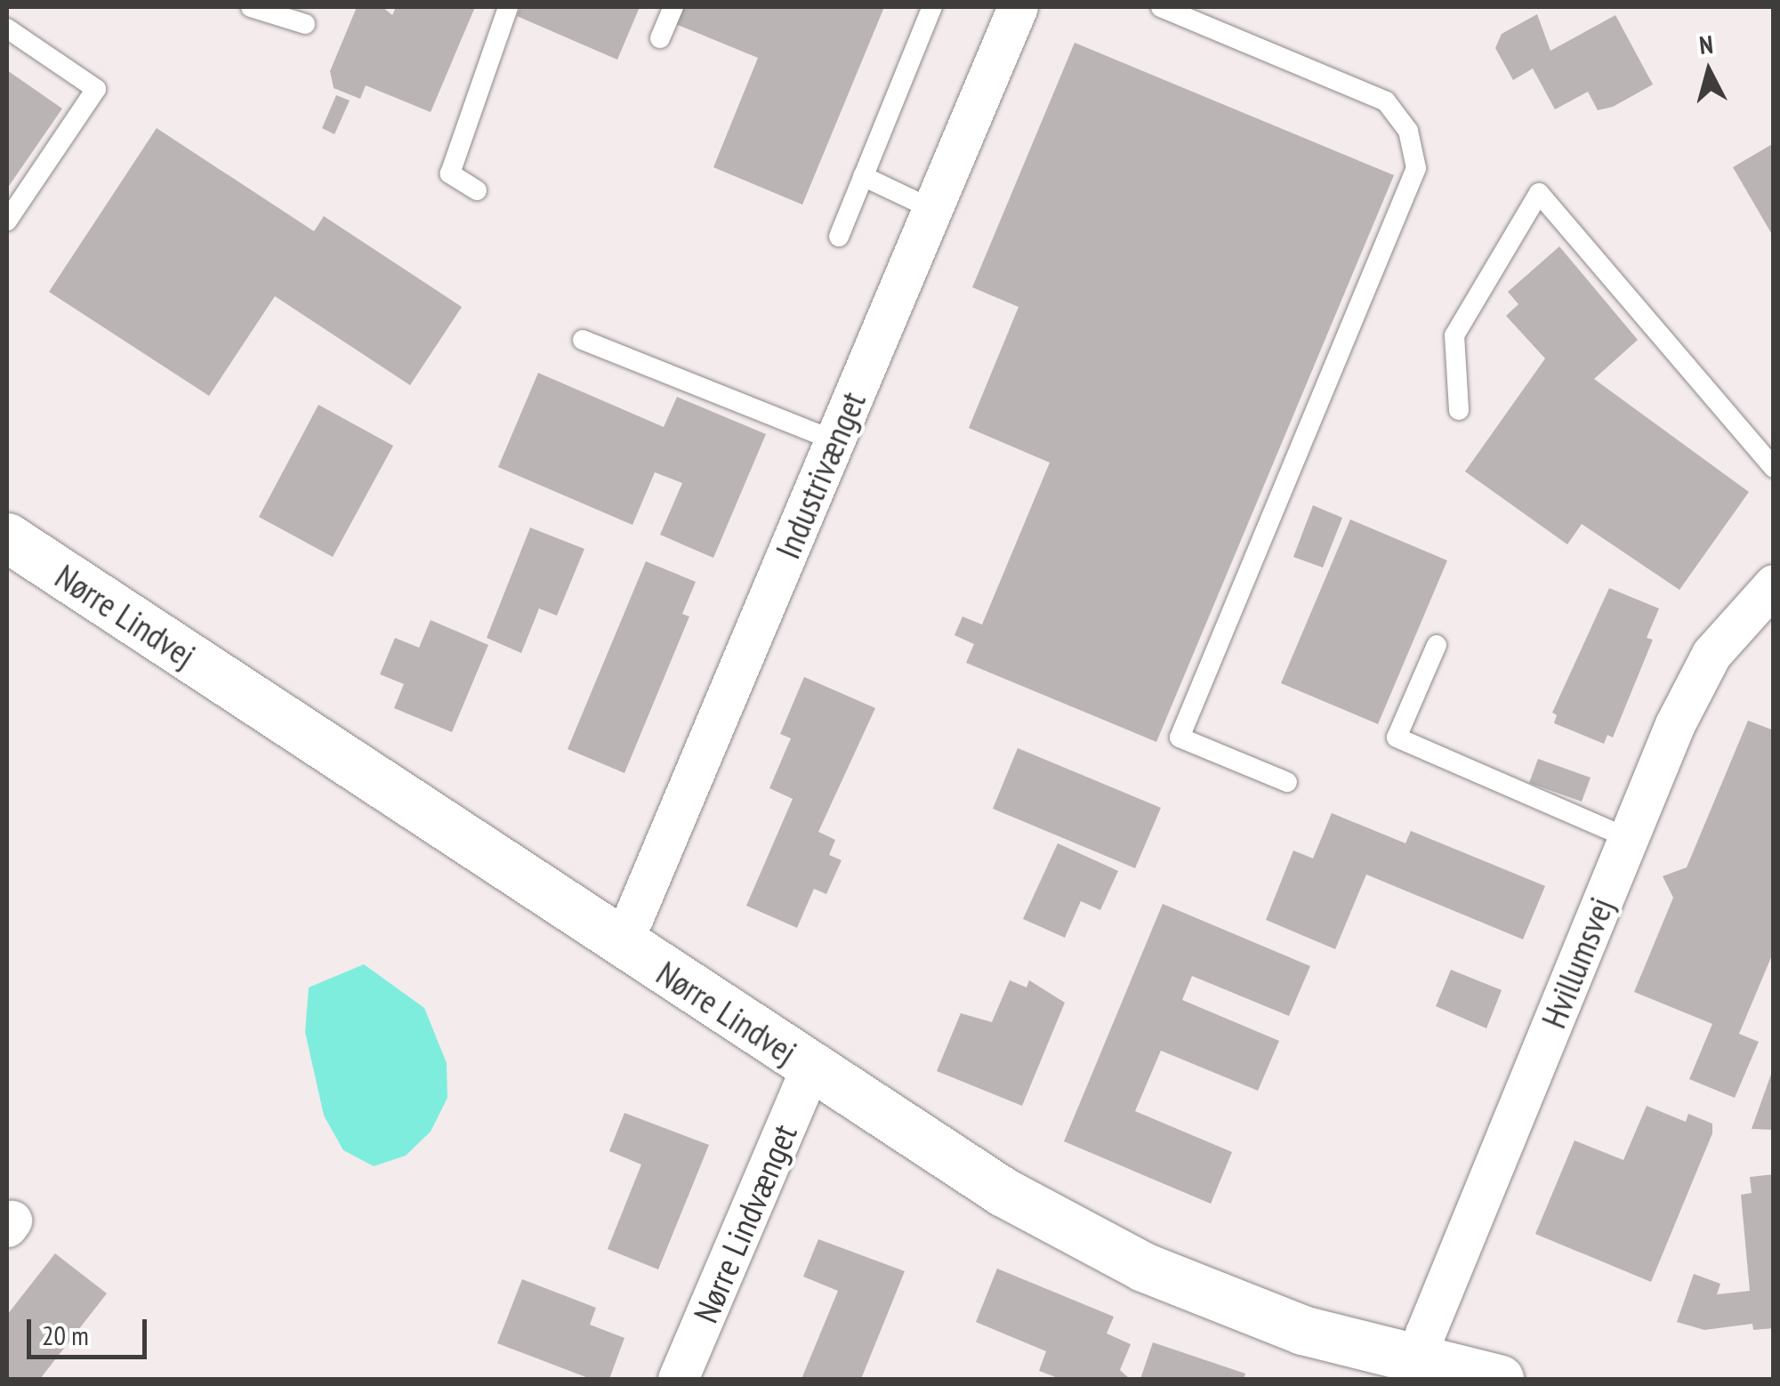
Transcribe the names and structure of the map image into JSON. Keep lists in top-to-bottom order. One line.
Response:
{"streets":{"street":["Industrivænget","Nørre Lindvej","Hvillumsvej","Nørre Lindvænget"]},"crossings":[["Industrivænget","Nørre Lindvej"],["Nørre Lindvej","Hvillumsvej"],["Nørre Lindvej","Nørre Lindvænget"]],"scale_bar":"20 m","north":"top"}
